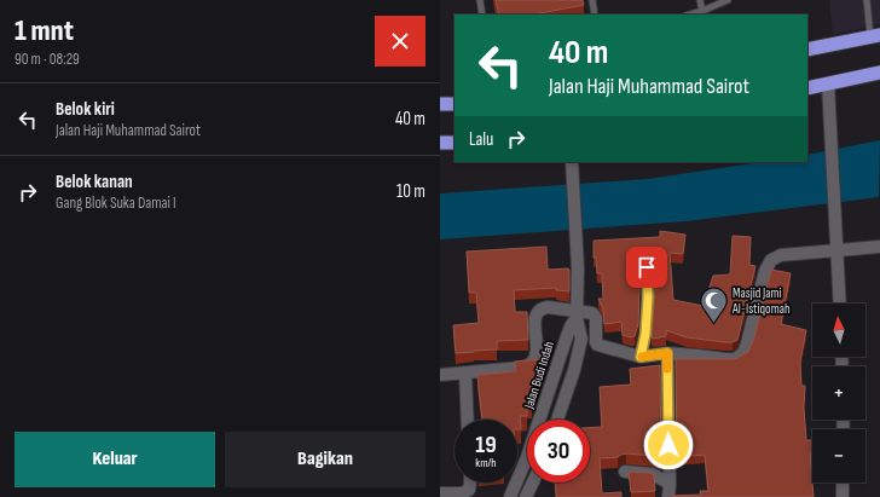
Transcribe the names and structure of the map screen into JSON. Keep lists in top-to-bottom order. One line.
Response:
{"streets":{"street":["Jalan Budi Indah"]},"places":{"mosque":["Masjid Jami Al-Istiqomah"]},"north":"top","page":{"heading":["1 mnt","90 m · 08:29"],"turn":["40 m","Jalan Haji Muhammad Sairot"],"list":[{"name":"Belok kiri","note":"Jalan Haji Muhammad Sairot","value":"40 m"},{"name":"Belok kanan","note":"Gang Blok Suka Damai I","value":"10 m"}],"then":"Lalu","map_buttons":["+","−"],"speed":"19 km/h","limit":"30","buttons":["Keluar","Bagikan"]}}
